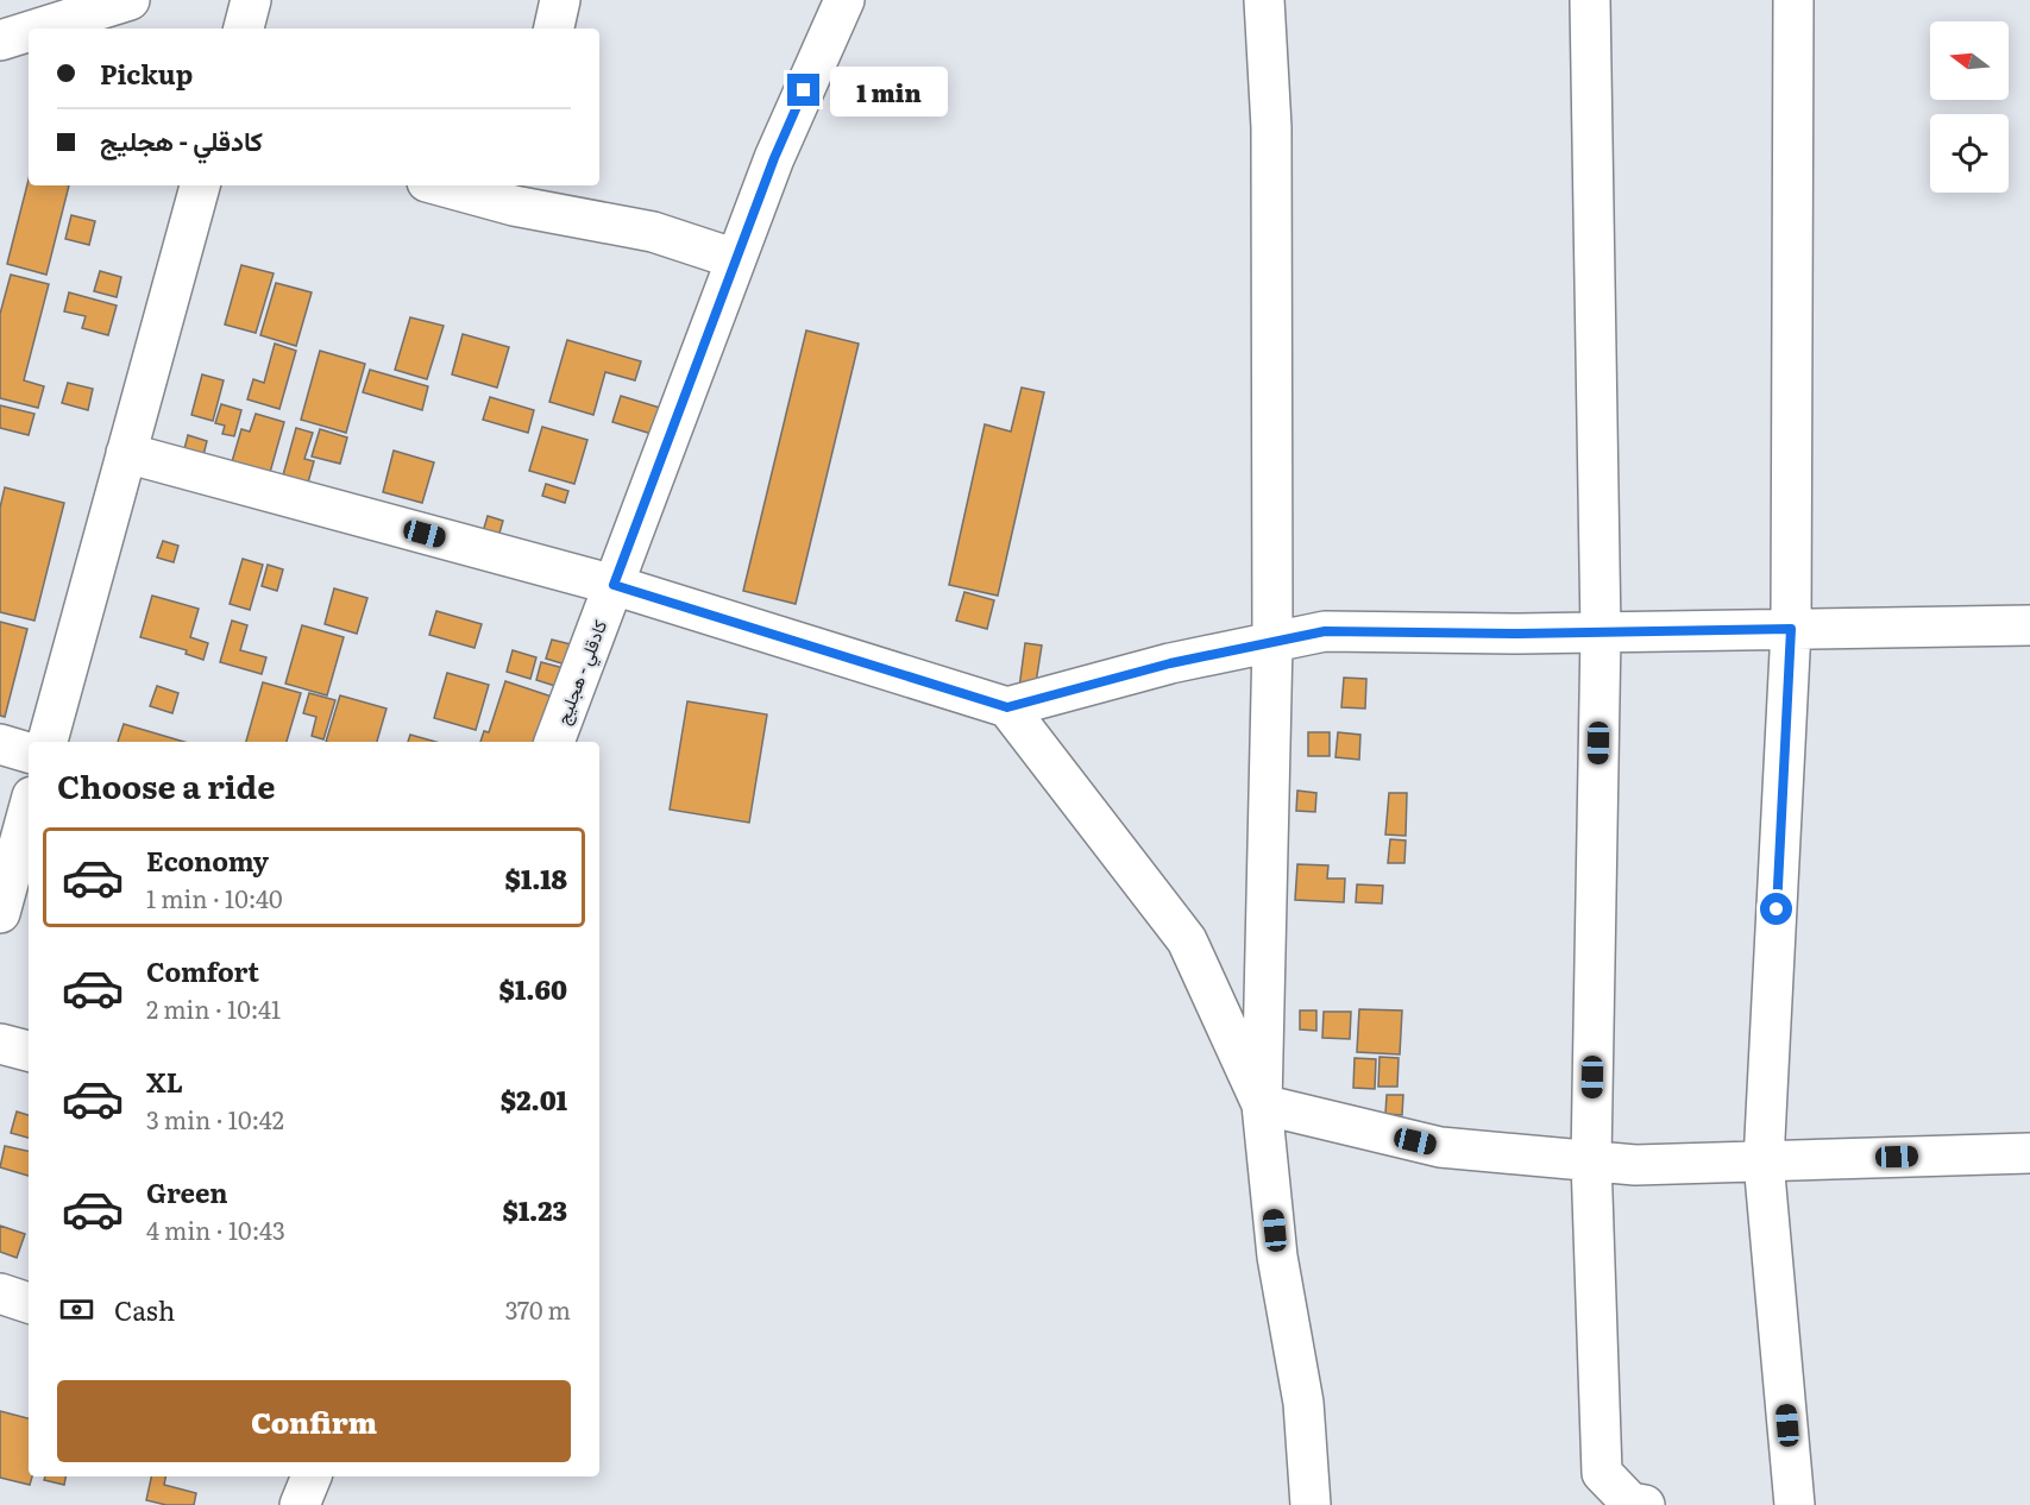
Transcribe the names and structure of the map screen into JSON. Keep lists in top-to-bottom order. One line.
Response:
{"streets":{"street":["كادقلي - هجليج"]},"north":"left","page":{"banner":["Pickup","كادقلي - هجليج"],"bubble":"1 min","heading":"Choose a ride","list":[{"name":"Economy","note":"1 min · 10:40","value":"$1.18"},{"name":"Comfort","note":"2 min · 10:41","value":"$1.60"},{"name":"XL","note":"3 min · 10:42","value":"$2.01"},{"name":"Green","note":"4 min · 10:43","value":"$1.23"}],"pay":["Cash","370 m"],"buttons":"Confirm"}}
